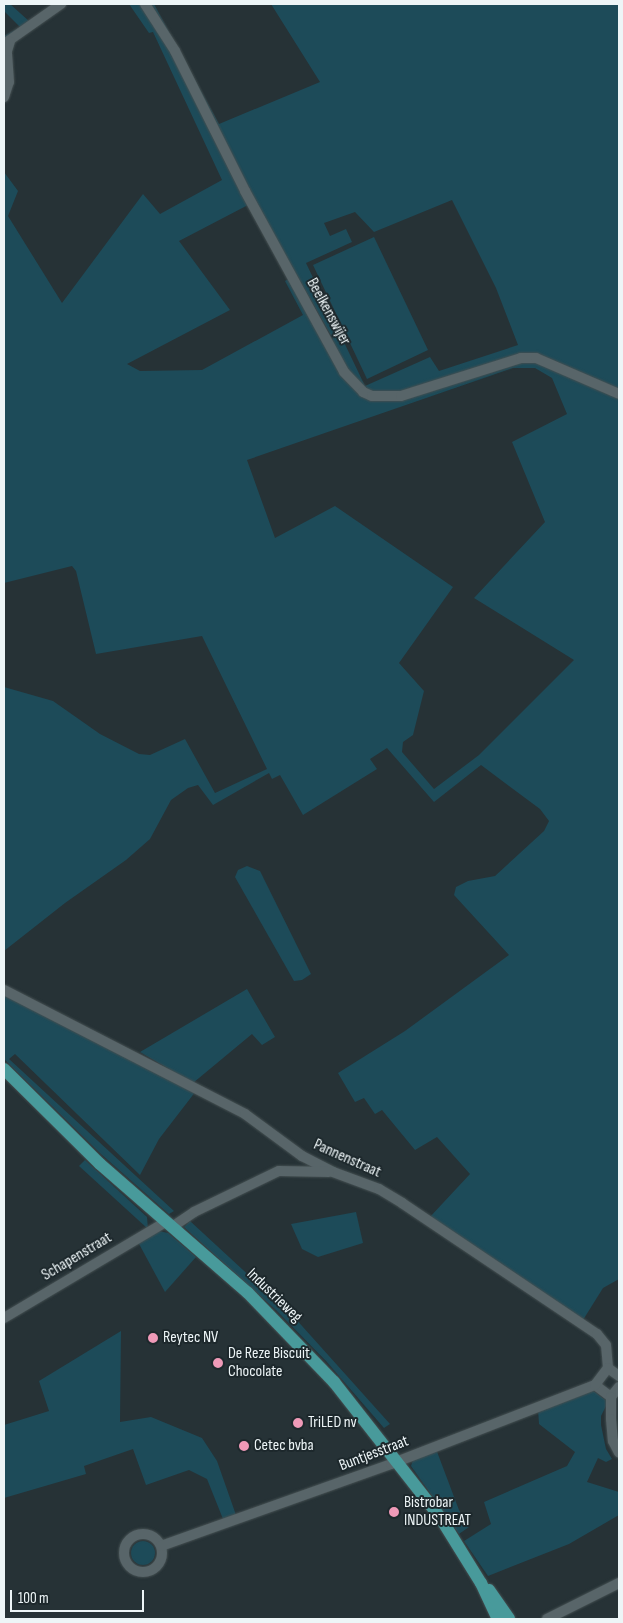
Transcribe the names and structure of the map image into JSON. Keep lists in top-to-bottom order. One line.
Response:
{"streets":{"main road":["Industrieweg"],"street":["Beelkenswijer","Pannenstraat","Schapenstraat","Buntjesstraat"]},"crossings":[["Pannenstraat","Schapenstraat"],["Pannenstraat","Buntjesstraat"],["Schapenstraat","Industrieweg"],["Industrieweg","Buntjesstraat"]],"places":["Reytec NV","De Reze Biscuit Chocolate","TriLED nv","Cetec bvba","Bistrobar INDUSTREAT"],"scale_bar":"100 m"}
